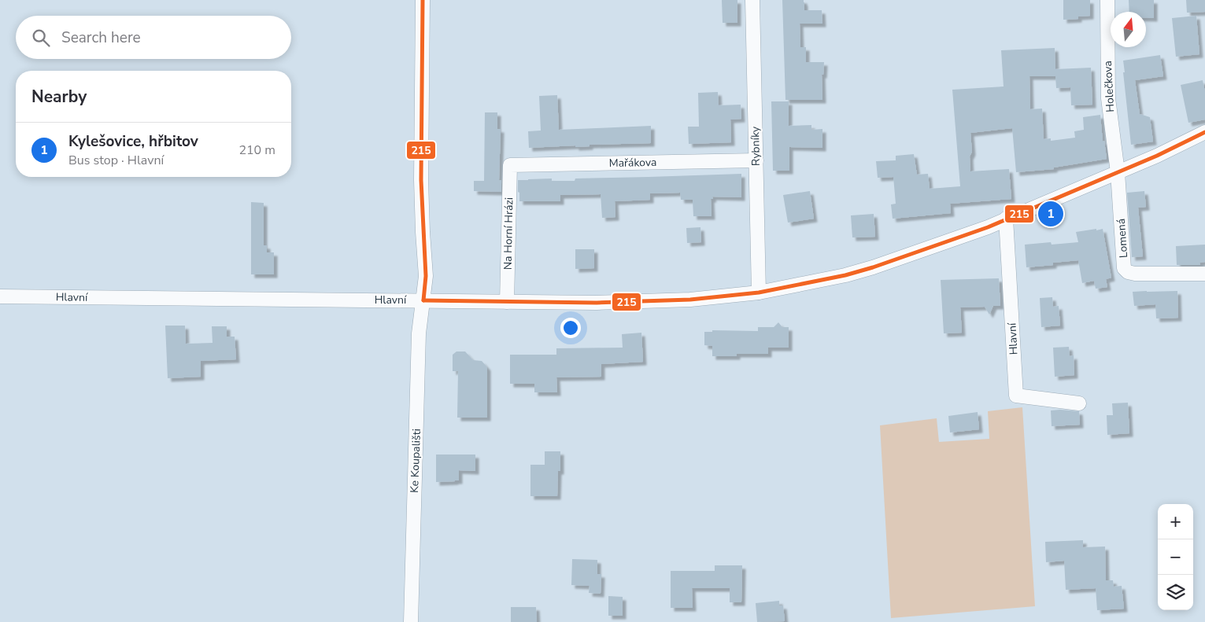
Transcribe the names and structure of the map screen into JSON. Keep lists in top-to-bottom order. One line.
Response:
{"streets":{"street":["Holečkova","Rybníky","Mařákova","Na Horní Hrázi","Lomená","Hlavní","Ke Koupališti"]},"crossings":[["Holečkova","Lomená"],["Holečkova","Hlavní"],["Rybníky","Mařákova"],["Rybníky","Hlavní"],["Mařákova","Na Horní Hrázi"],["Na Horní Hrázi","Hlavní"],["Lomená","Hlavní"],["Hlavní","Ke Koupališti"]],"lines":["transit line 215"],"north":"top","page":{"search":"Search here","heading":"Nearby","list":[{"mark":"1","name":"Kylešovice, hřbitov","note":"Bus stop · Hlavní","value":"210 m"}],"pins":"1","map_buttons":["+","−"]}}
